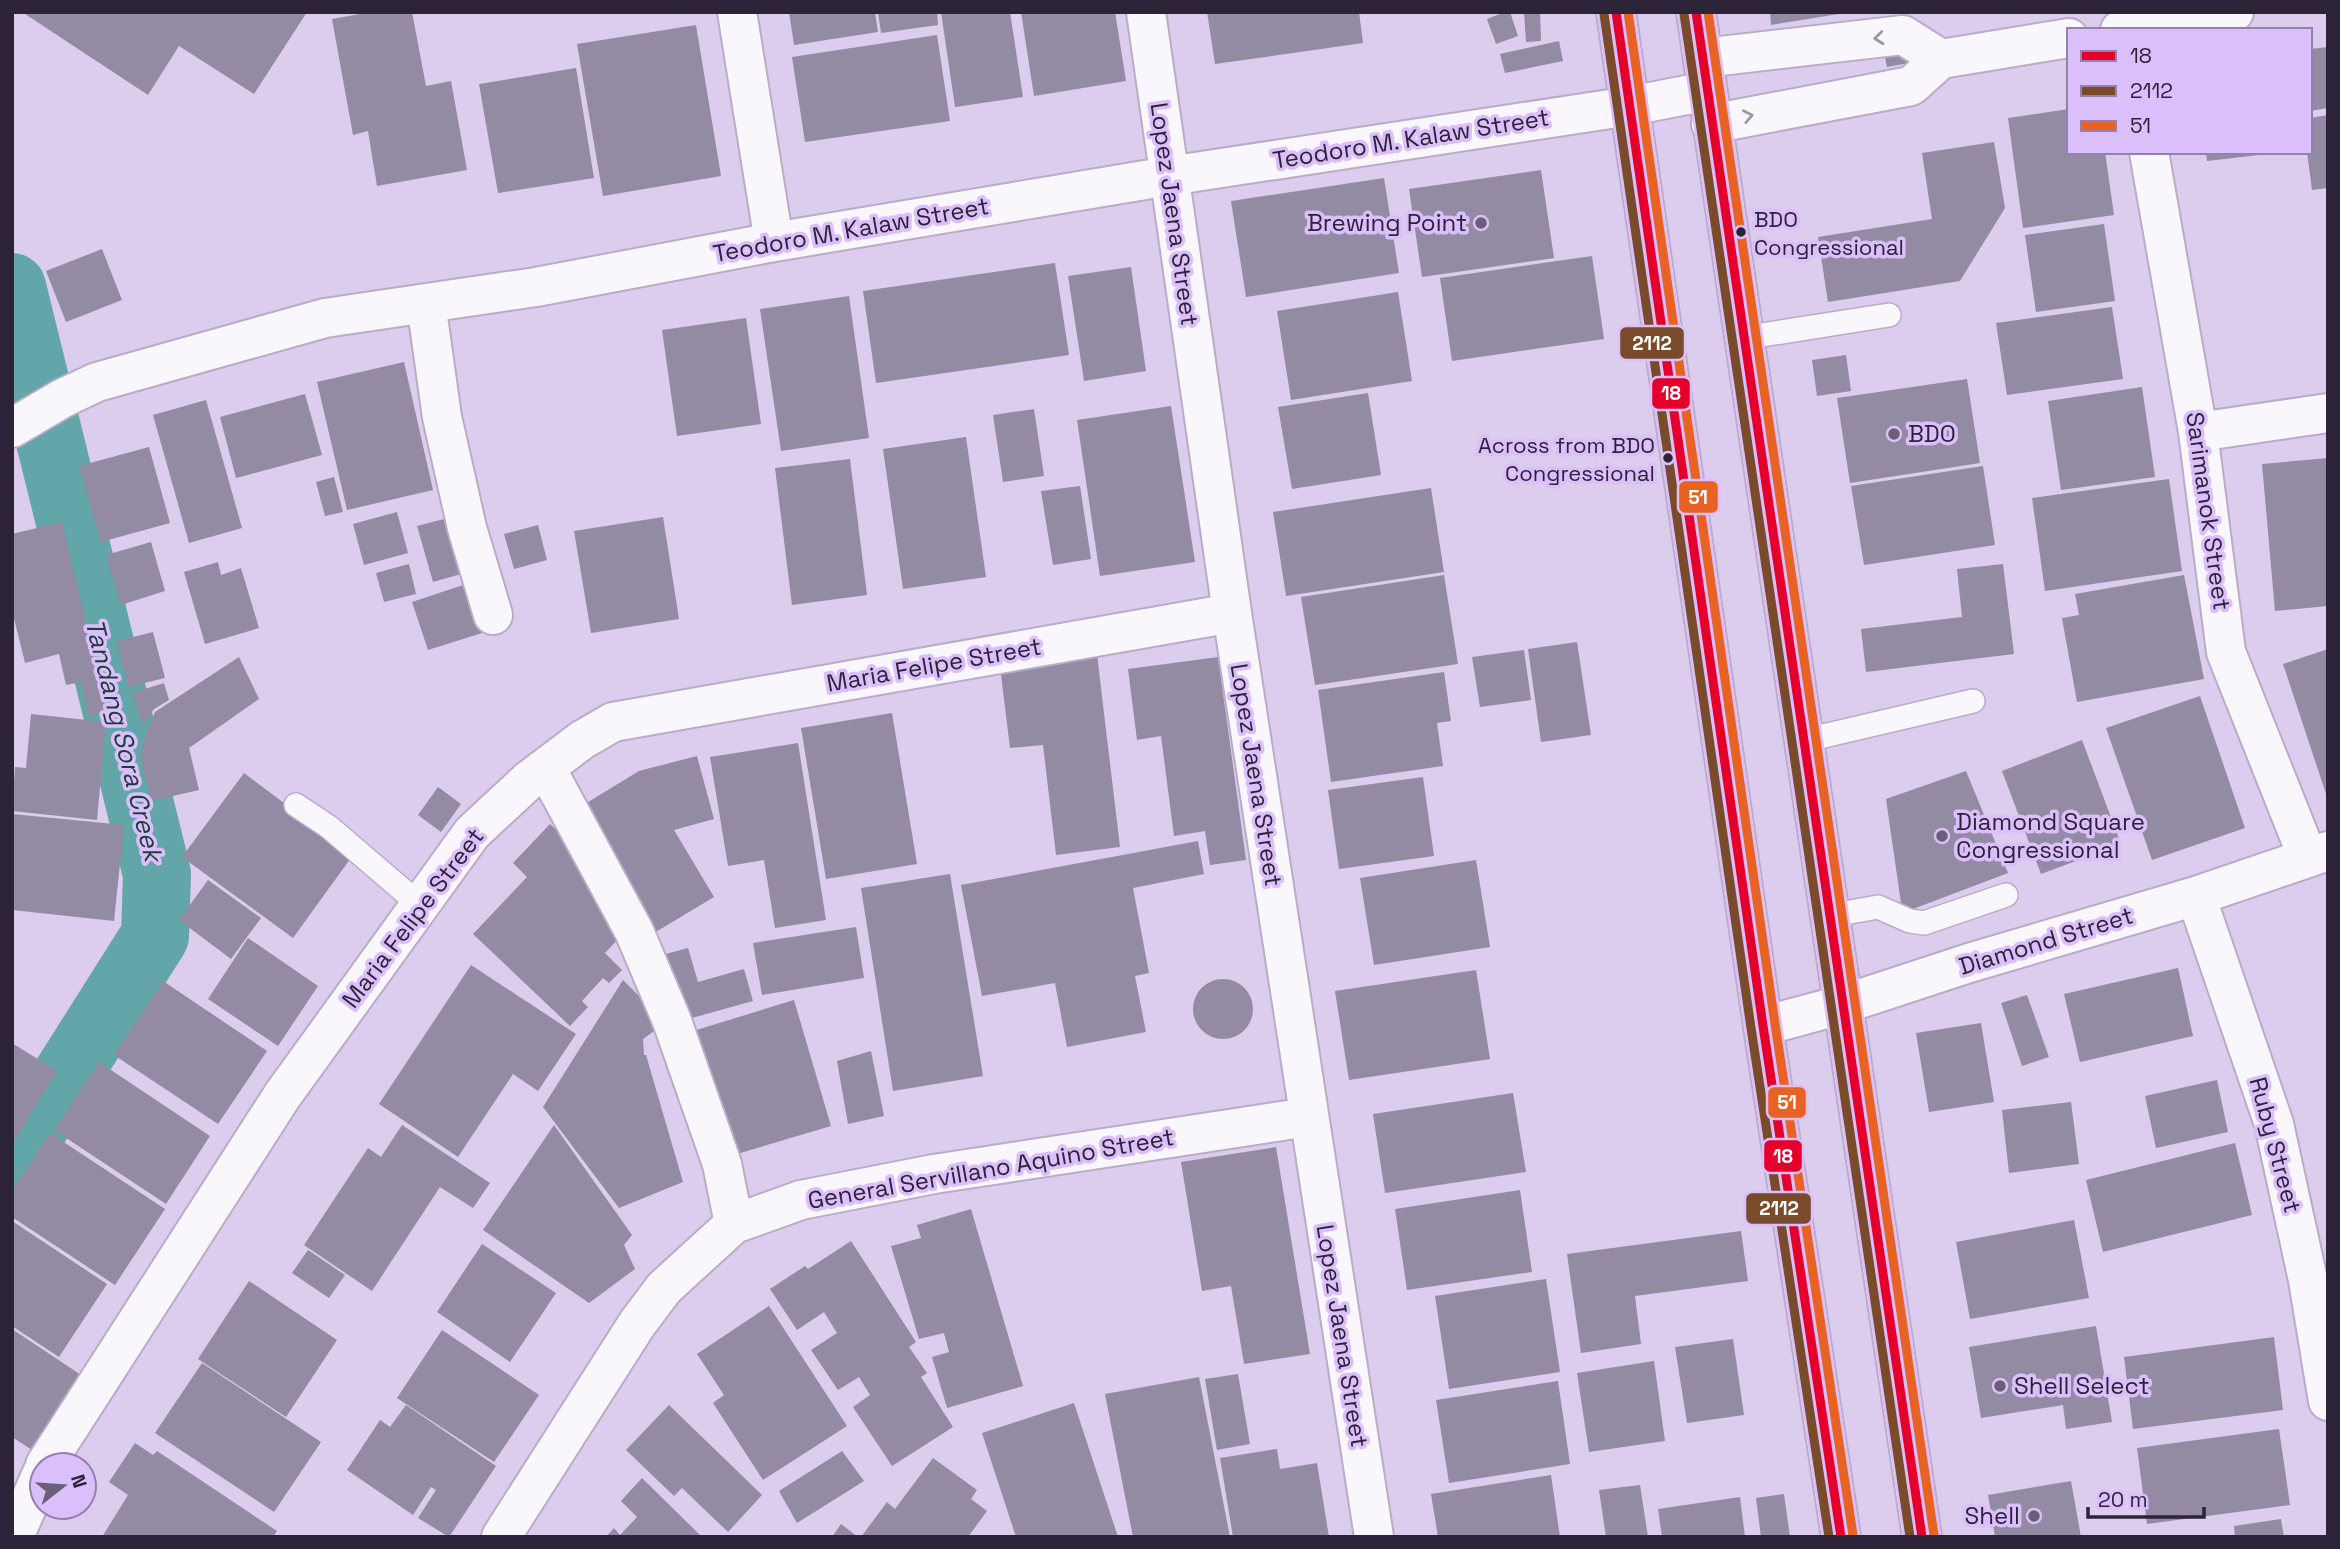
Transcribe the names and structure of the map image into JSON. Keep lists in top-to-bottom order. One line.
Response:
{"streets":{"street":["Teodoro M. Kalaw Street","Lopez Jaena Street","Sarimanok Street","Maria Felipe Street","Diamond Street","Ruby Street","General Servillano Aquino Street"]},"crossings":[["Teodoro M. Kalaw Street","Lopez Jaena Street"],["Lopez Jaena Street","Maria Felipe Street"],["Lopez Jaena Street","General Servillano Aquino Street"],["Sarimanok Street","Diamond Street"],["Diamond Street","Ruby Street"]],"water":["Tandang Sora Creek"],"places":["Brewing Point","BDO Congressional","BDO","Across from BDO Congressional","Diamond Square Congressional","Shell Select","Shell"],"lines":["transit line 18","transit line 51","transit line 2112"],"legend":["18","2112","51"],"scale_bar":"20 m","north":"right"}
